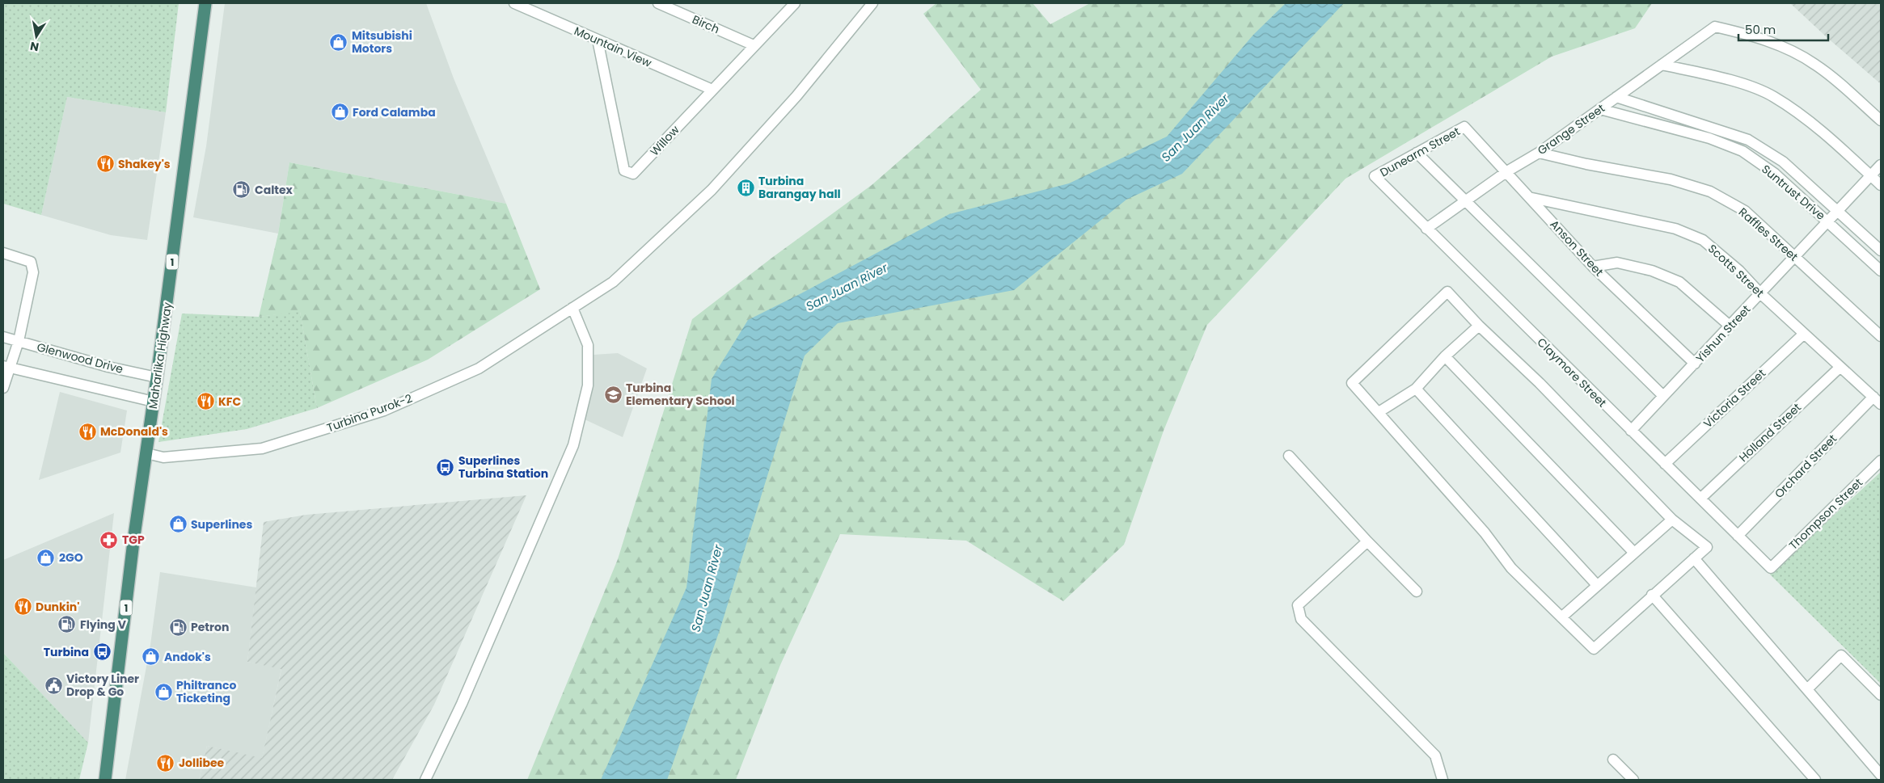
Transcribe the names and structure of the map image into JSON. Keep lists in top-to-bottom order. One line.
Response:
{"streets":{"highway":["1","Maharlika Highway"],"street":["Birch","Mountain View","Grange Street","Willow","Dunearm Street","Suntrust Drive","Raffles Street","Anson Street","Scotts Street","Yishun Street","Glenwood Drive","Claymore Street","Victoria Street","Turbina Purok-2","Holland Street","Orchard Street","Thompson Street"]},"crossings":[["Birch","Willow"],["Mountain View","Willow"],["Grange Street","Suntrust Drive"],["Grange Street","Raffles Street"],["Grange Street","Anson Street"],["Grange Street","Claymore Street"],["Dunearm Street","Anson Street"],["Dunearm Street","Claymore Street"],["Suntrust Drive","Yishun Street"],["Raffles Street","Yishun Street"],["Anson Street","Scotts Street"],["Anson Street","Yishun Street"],["Scotts Street","Yishun Street"],["Scotts Street","Victoria Street"],["Scotts Street","Holland Street"],["Scotts Street","Orchard Street"],["Yishun Street","Claymore Street"],["Maharlika Highway","Glenwood Drive"],["Maharlika Highway","Turbina Purok-2"],["Claymore Street","Victoria Street"],["Claymore Street","Holland Street"],["Claymore Street","Orchard Street"],["Claymore Street","Thompson Street"]],"water":["San Juan River"],"places":{"shop":["Mitsubishi Motors","Ford Calamba","Superlines","2GO","Andok's","Philtranco Ticketing"],"restaurant":["Shakey's","KFC","McDonald's","Dunkin'","Jollibee"],"building":["Turbina Barangay hall"],"fuel station":["Caltex","Flying V","Petron"],"school or university":["Turbina Elementary School"],"bus stop":["Superlines Turbina Station","Turbina"],"pharmacy":["TGP"],"public building":["Victory Liner Drop & Go"]},"scale_bar":"50 m","north":"bottom"}
